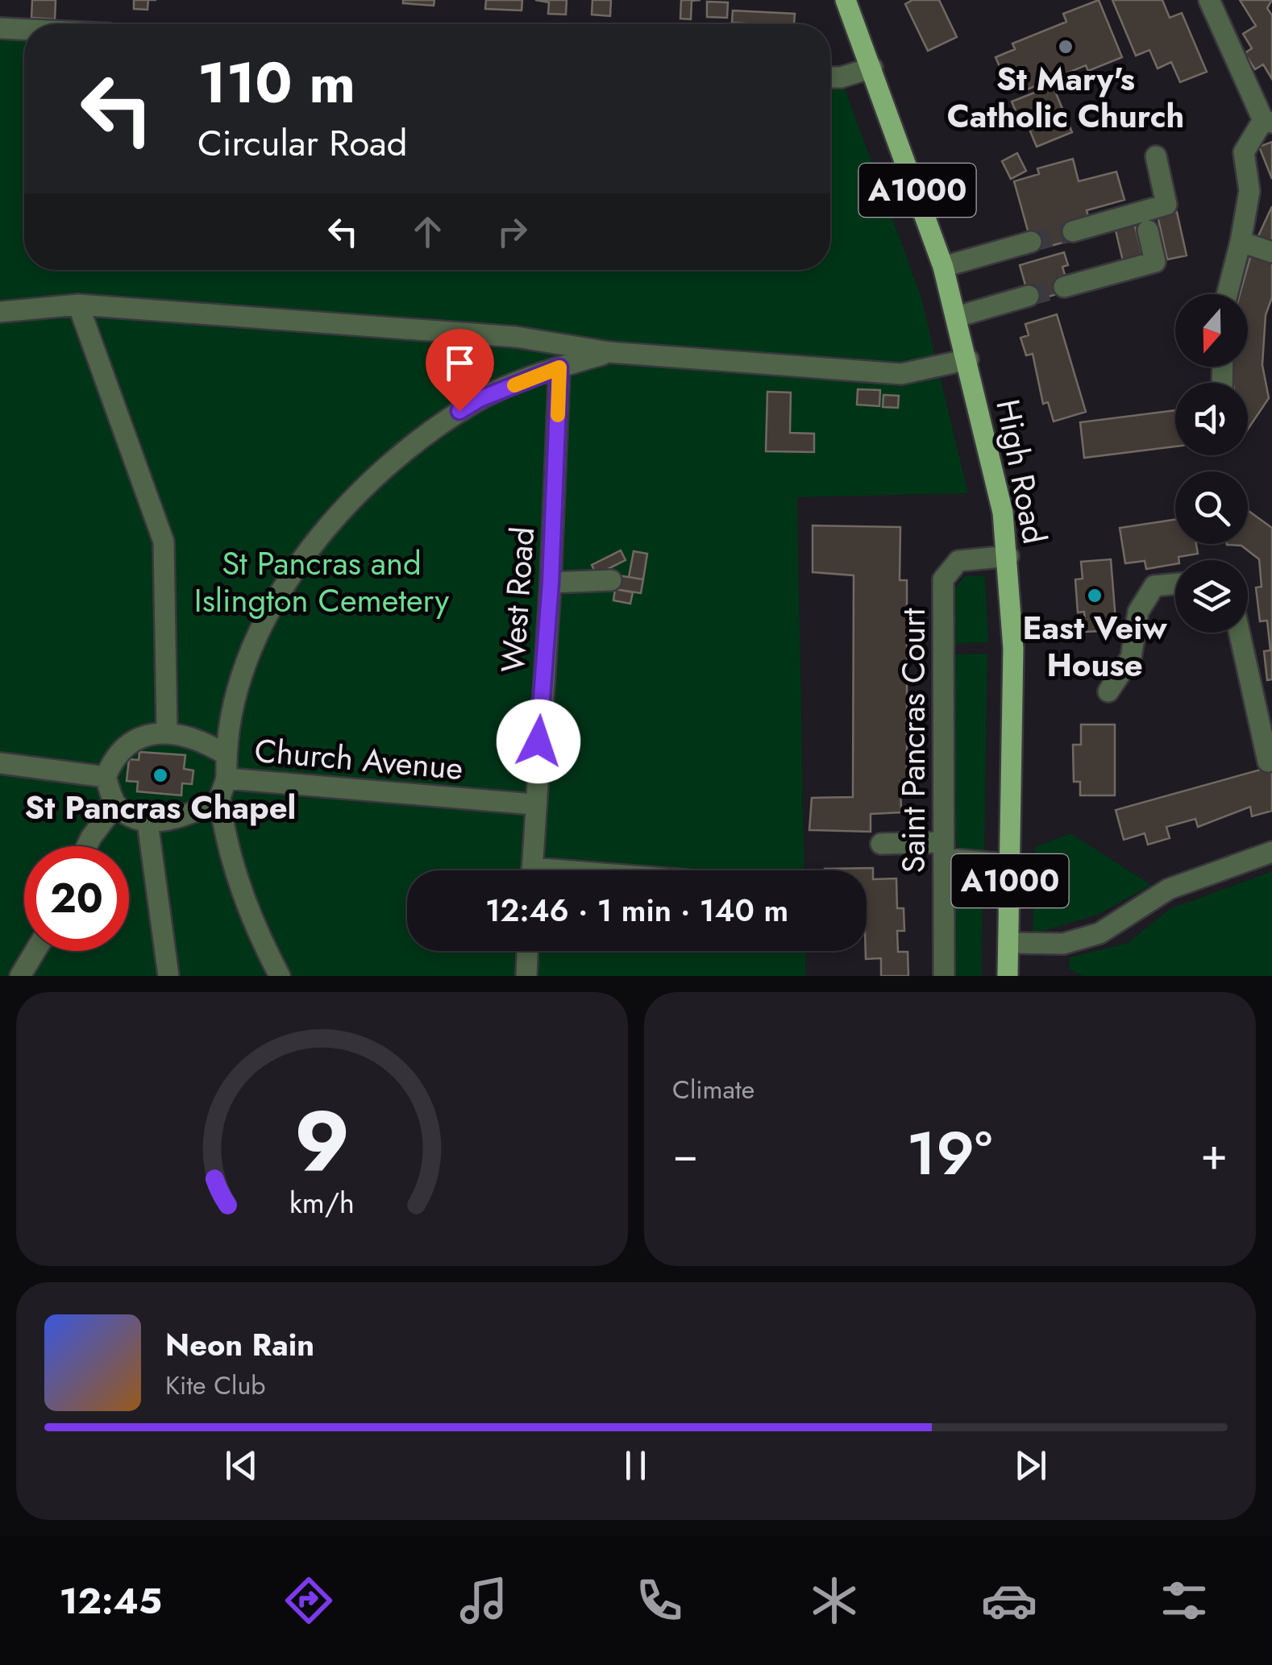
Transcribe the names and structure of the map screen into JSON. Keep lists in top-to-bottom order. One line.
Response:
{"streets":{"main road":["A1000","High Road"],"street":["West Road","Saint Pancras Court","Church Avenue"]},"crossings":[["High Road","Saint Pancras Court"],["West Road","Church Avenue"]],"parks":["St Pancras and Islington Cemetery"],"places":["St Mary's Catholic Church","East Veiw House","St Pancras Chapel"],"north":"bottom","page":{"turn":["110 m","Circular Road"],"limit":"20","trip":"12:46 · 1 min · 140 m","tile":"Climate","heat":["−","19°","+"],"song":["Neon Rain","Kite Club"],"tabs":"12:45","gauge":["9","km/h"]}}
